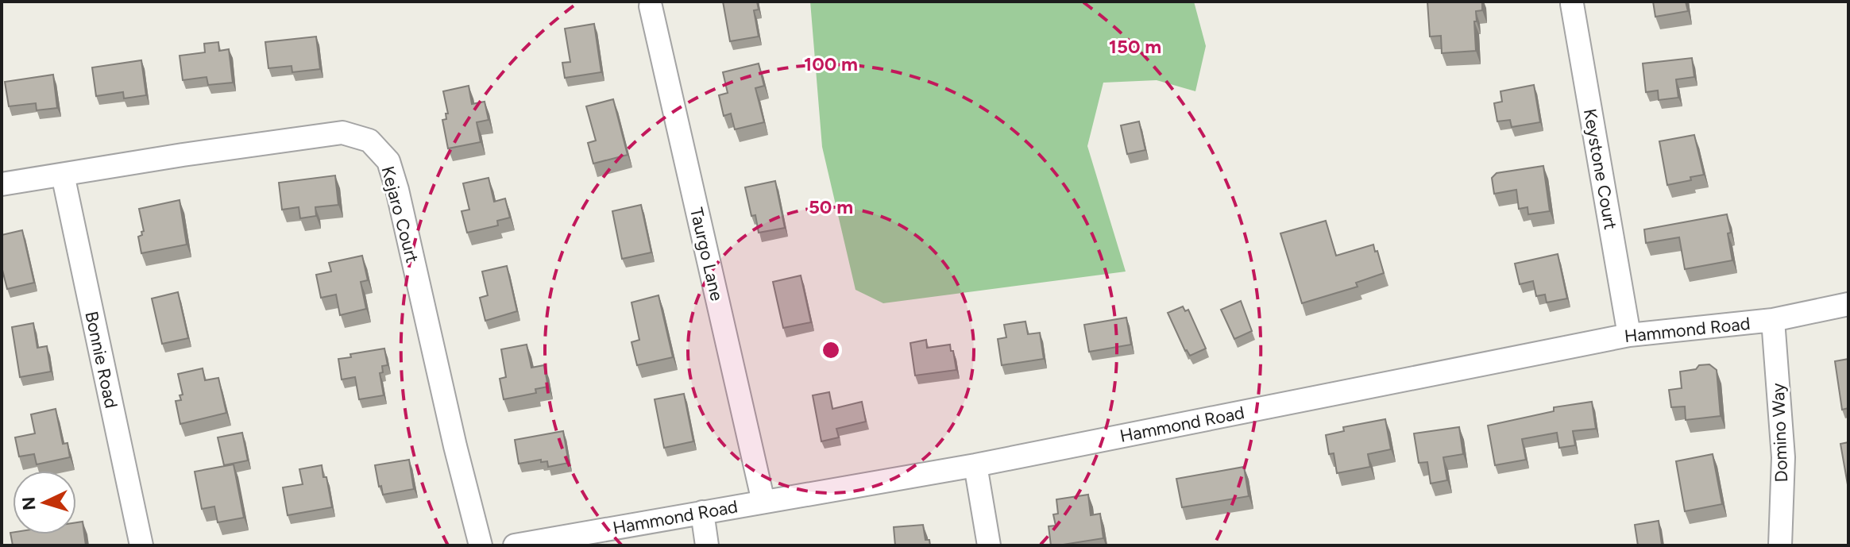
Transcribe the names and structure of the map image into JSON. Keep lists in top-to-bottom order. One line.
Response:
{"streets":{"street":["Keystone Court","Kejaro Court","Taurgo Lane","Hammond Road","Bonnie Road","Domino Way"]},"crossings":[["Keystone Court","Hammond Road"],["Kejaro Court","Bonnie Road"],["Taurgo Lane","Hammond Road"],["Hammond Road","Domino Way"]],"north":"left","rings":["150 m","100 m","50 m"]}
